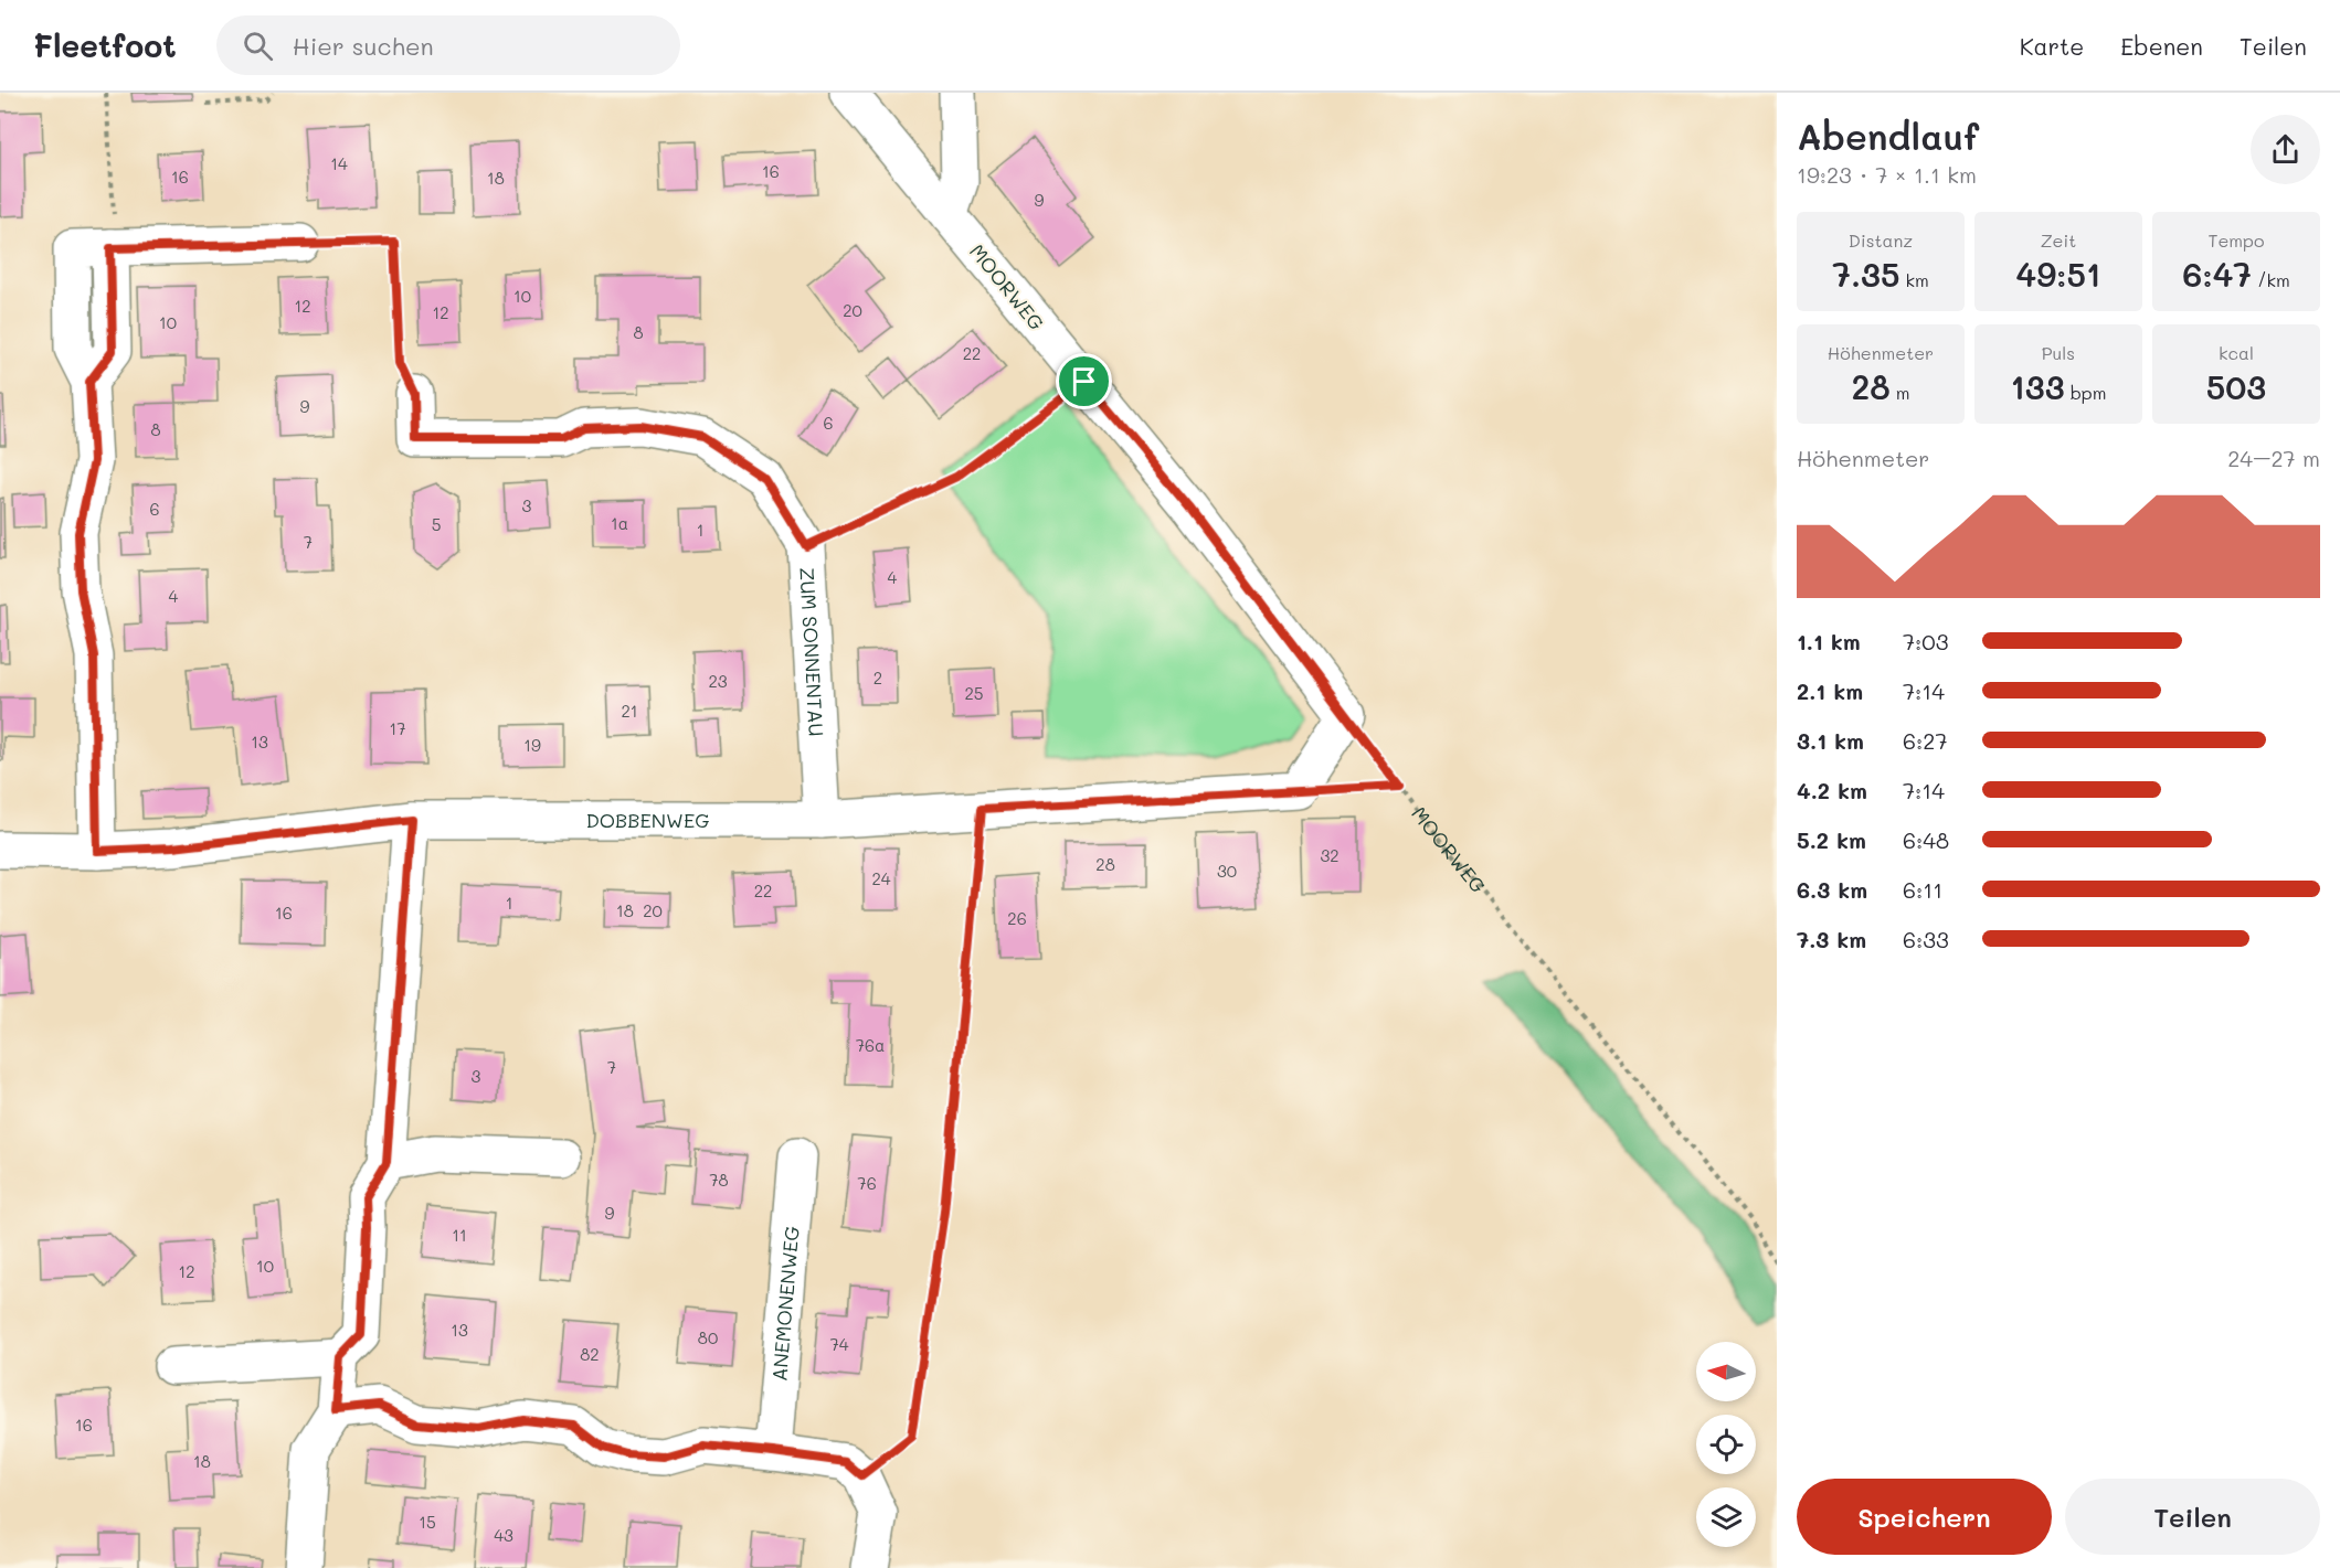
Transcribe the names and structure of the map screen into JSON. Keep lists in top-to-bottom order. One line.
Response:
{"streets":{"street":["MOORWEG","ZUM SONNENTAU","DOBBENWEG","ANEMONENWEG"]},"crossings":[["ZUM SONNENTAU","DOBBENWEG"]],"house_numbers":["14","16","16","18","9","10","12","20","12","10","8","22","9","6","8","3","6","1a","5","1","7","4","4","2","23","25","21","17","13","19","32","28","30","24","22","1","18","20","16","26","76a","7","3","78","76","9","11","10","12","13","80","74","82","16","18","15","43"],"north":"left","page":{"header":"Fleetfoot","search":"Hier suchen","nav":["Karte","Ebenen","Teilen"],"heading":["Abendlauf","19:23 · 7 × 1.1 km"],"stats":[["Distanz","7.35 km"],["Zeit","49:51"],["Tempo","6:47 /km"],["Höhenmeter","28 m"],["Puls","133 bpm"],["kcal","503"]],"chart":["Höhenmeter","24–27 m"],"list":[{"name":"1.1 km","note":"7:03"},{"name":"2.1 km","note":"7:14"},{"name":"3.1 km","note":"6:27"},{"name":"4.2 km","note":"7:14"},{"name":"5.2 km","note":"6:48"},{"name":"6.3 km","note":"6:11"},{"name":"7.3 km","note":"6:33"}],"buttons":["Speichern","Teilen"]}}
